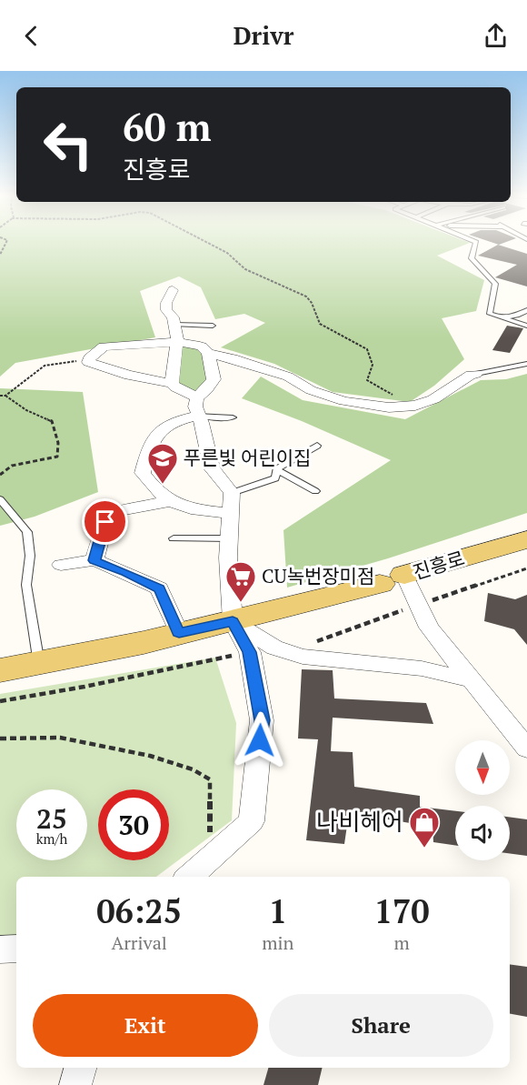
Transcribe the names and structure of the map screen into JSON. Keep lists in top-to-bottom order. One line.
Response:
{"streets":{"main road":["진흥로"]},"places":{"school or university":["푸른빛 어린이집"],"supermarket":["CU녹번장미점"],"shop":["나비헤어"]},"north":"bottom","page":{"header":"Drivr","turn":["60 m","진흥로"],"speed":"25 km/h","limit":"30","eta":["06:25","Arrival","1","min","170","m"],"buttons":["Exit","Share"]}}
